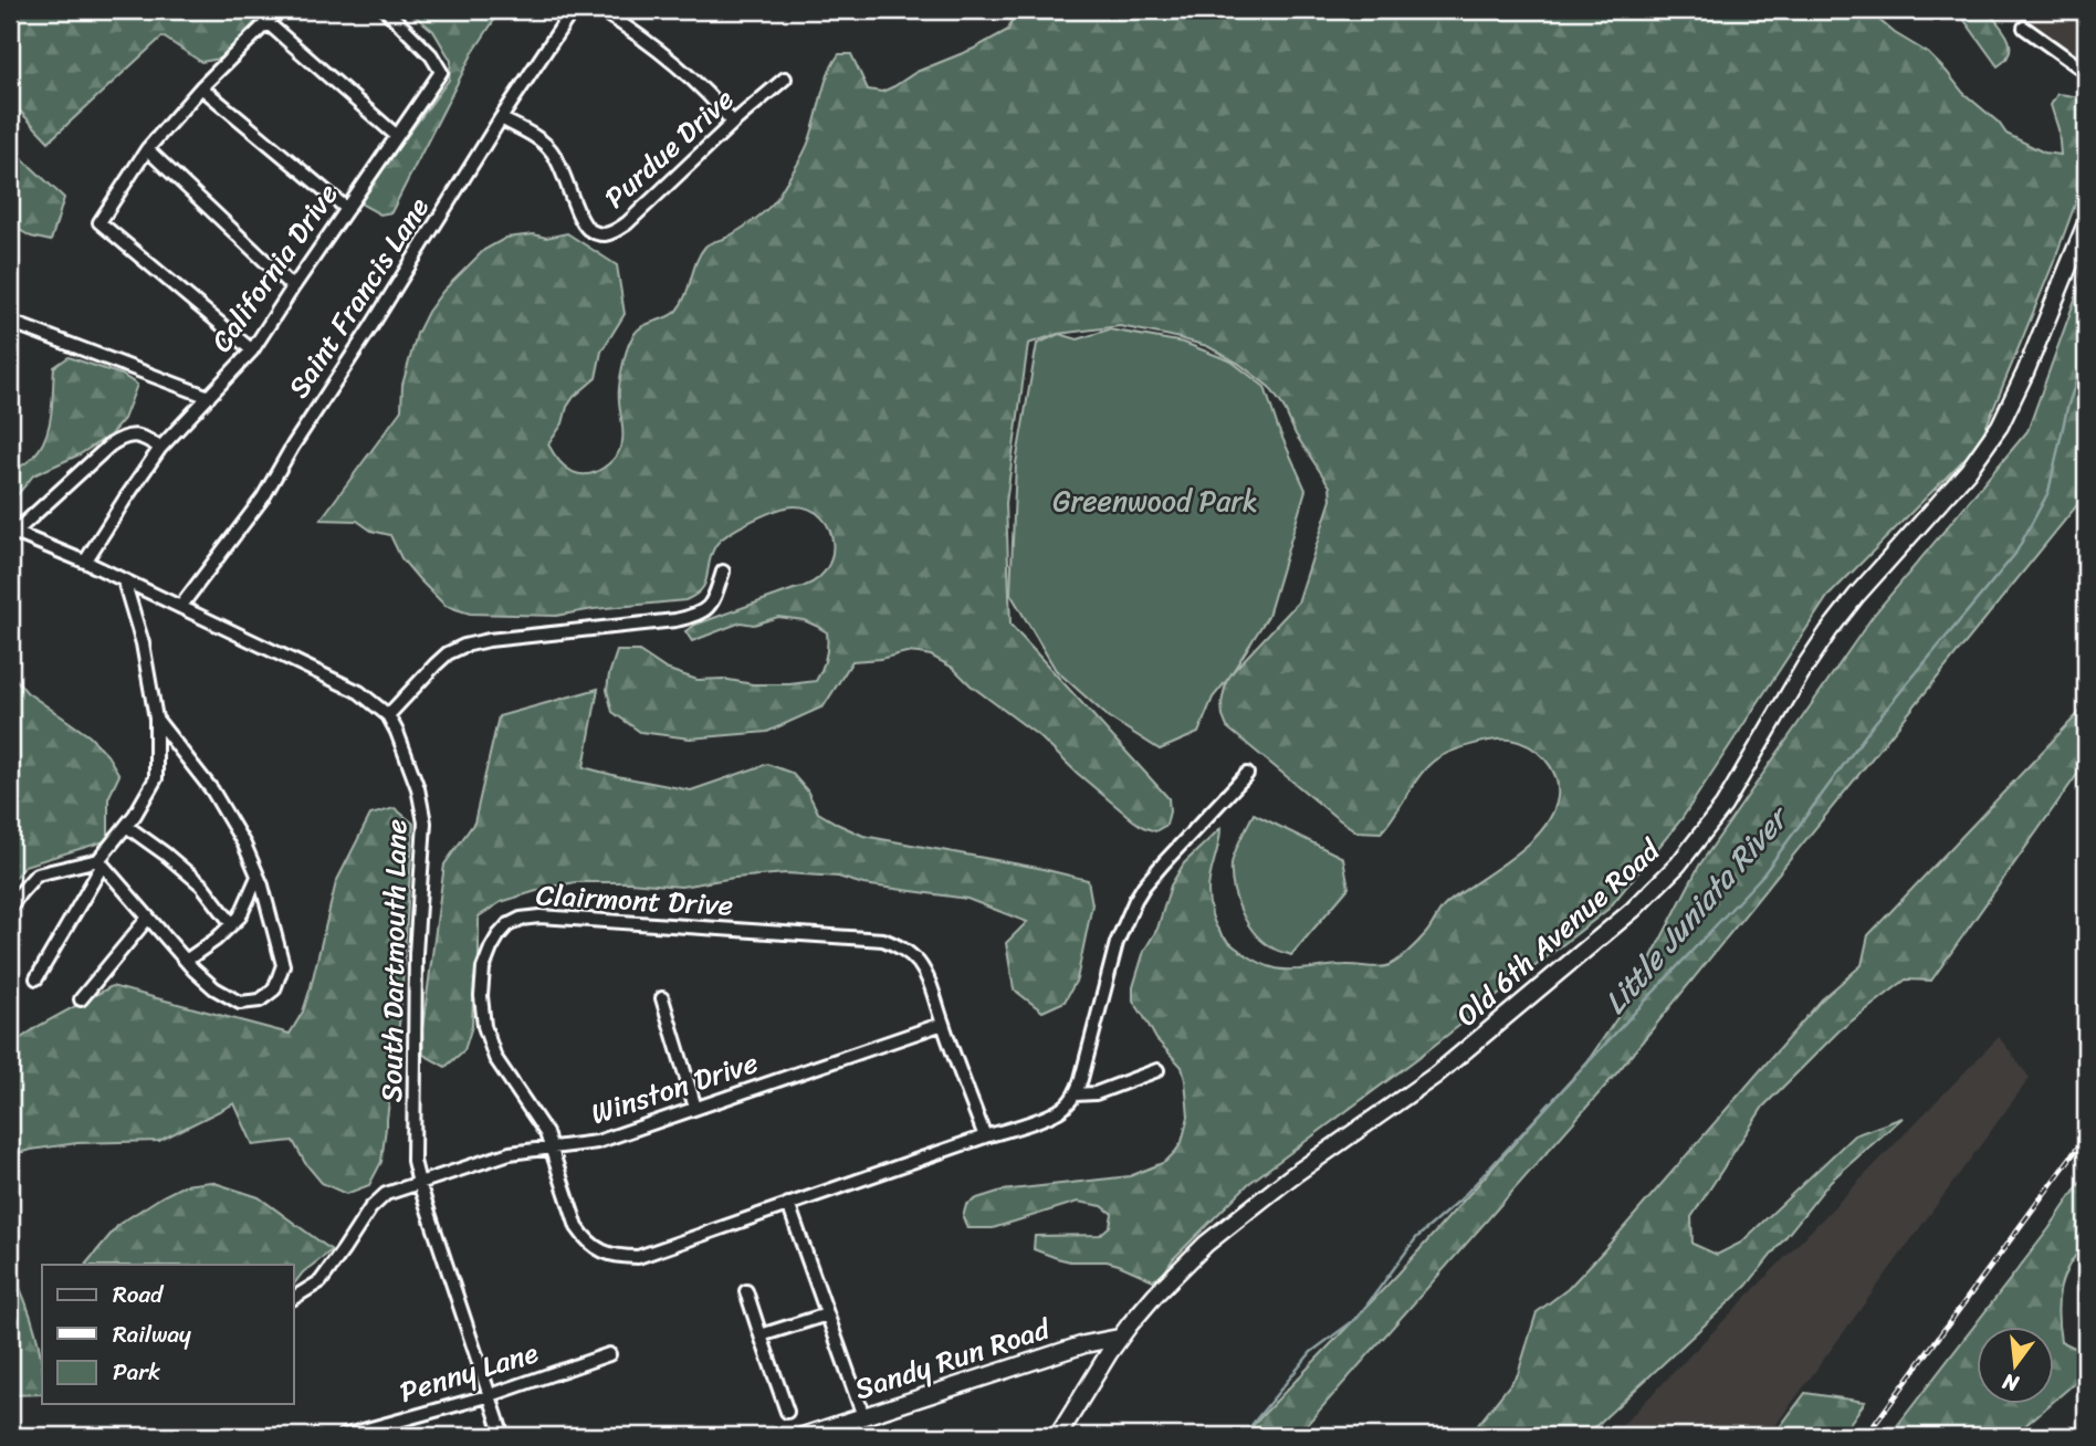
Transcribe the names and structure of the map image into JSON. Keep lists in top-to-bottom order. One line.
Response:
{"streets":{"main road":["Old 6th Avenue Road","Sandy Run Road"],"street":["Purdue Drive","California Drive","Saint Francis Lane","Clairmont Drive","South Dartmouth Lane","Winston Drive","Penny Lane"]},"crossings":[["Purdue Drive","Saint Francis Lane"],["California Drive","South Dartmouth Lane"],["Saint Francis Lane","South Dartmouth Lane"],["Clairmont Drive","Winston Drive"],["Old 6th Avenue Road","Sandy Run Road"],["South Dartmouth Lane","Winston Drive"],["South Dartmouth Lane","Penny Lane"]],"water":["Little Juniata River"],"parks":["Greenwood Park"],"legend":["Road","Railway","Park"],"north":"bottom"}
